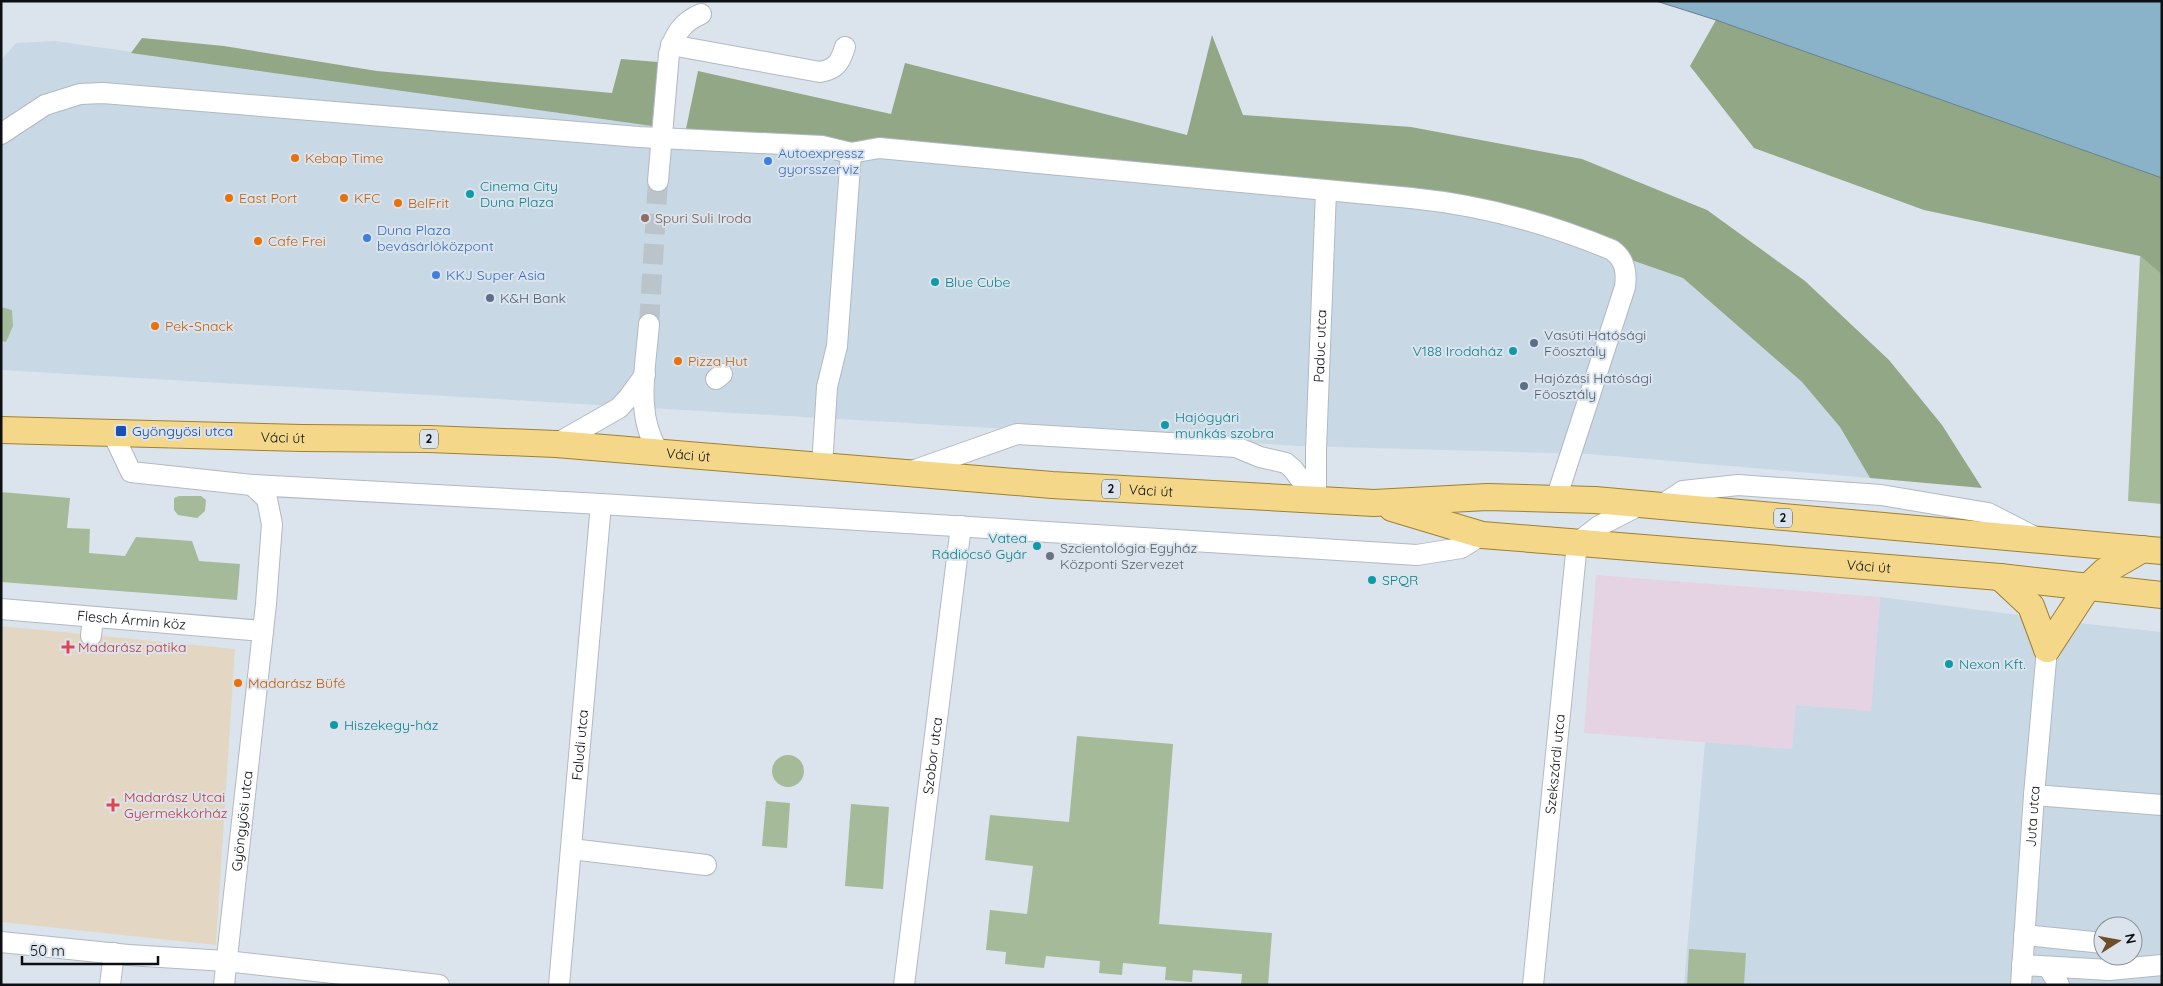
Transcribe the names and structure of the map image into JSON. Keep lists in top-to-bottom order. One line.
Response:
{"streets":{"main road":["Váci út","2"],"street":["Paduc utca","Flesch Ármin köz","Faludi utca","Szobor utca","Szekszárdi utca","Juta utca","Gyöngyösi utca"]},"crossings":[["Paduc utca","Váci út"],["Váci út","Szekszárdi utca"],["Flesch Ármin köz","Gyöngyösi utca"]],"places":{"other":["Kebap Time","Autoexpressz gyorsszerviz","Cinema City Duna Plaza","East Port","KFC","BelFrit","Spuri Suli Iroda","Duna Plaza bevásárlóközpont","Cafe Frei","KKJ Super Asia","Blue Cube","K&H Bank","Pek-Snack","Vasúti Hatósági Főosztály","V188 Irodaház","Pizza Hut","Hajózási Hatósági Főosztály","Hajógyári munkás szobra","Vatea Rádiócső Gyár","Szcientológia Egyház Központi Szervezet","SPQR","Nexon Kft.","Madarász Büfé","Hiszekegy-ház"],"transit":["Gyöngyösi utca"],"health":["Madarász patika","Madarász Utcai Gyermekkórház"]},"scale_bar":"50 m","north":"right"}
